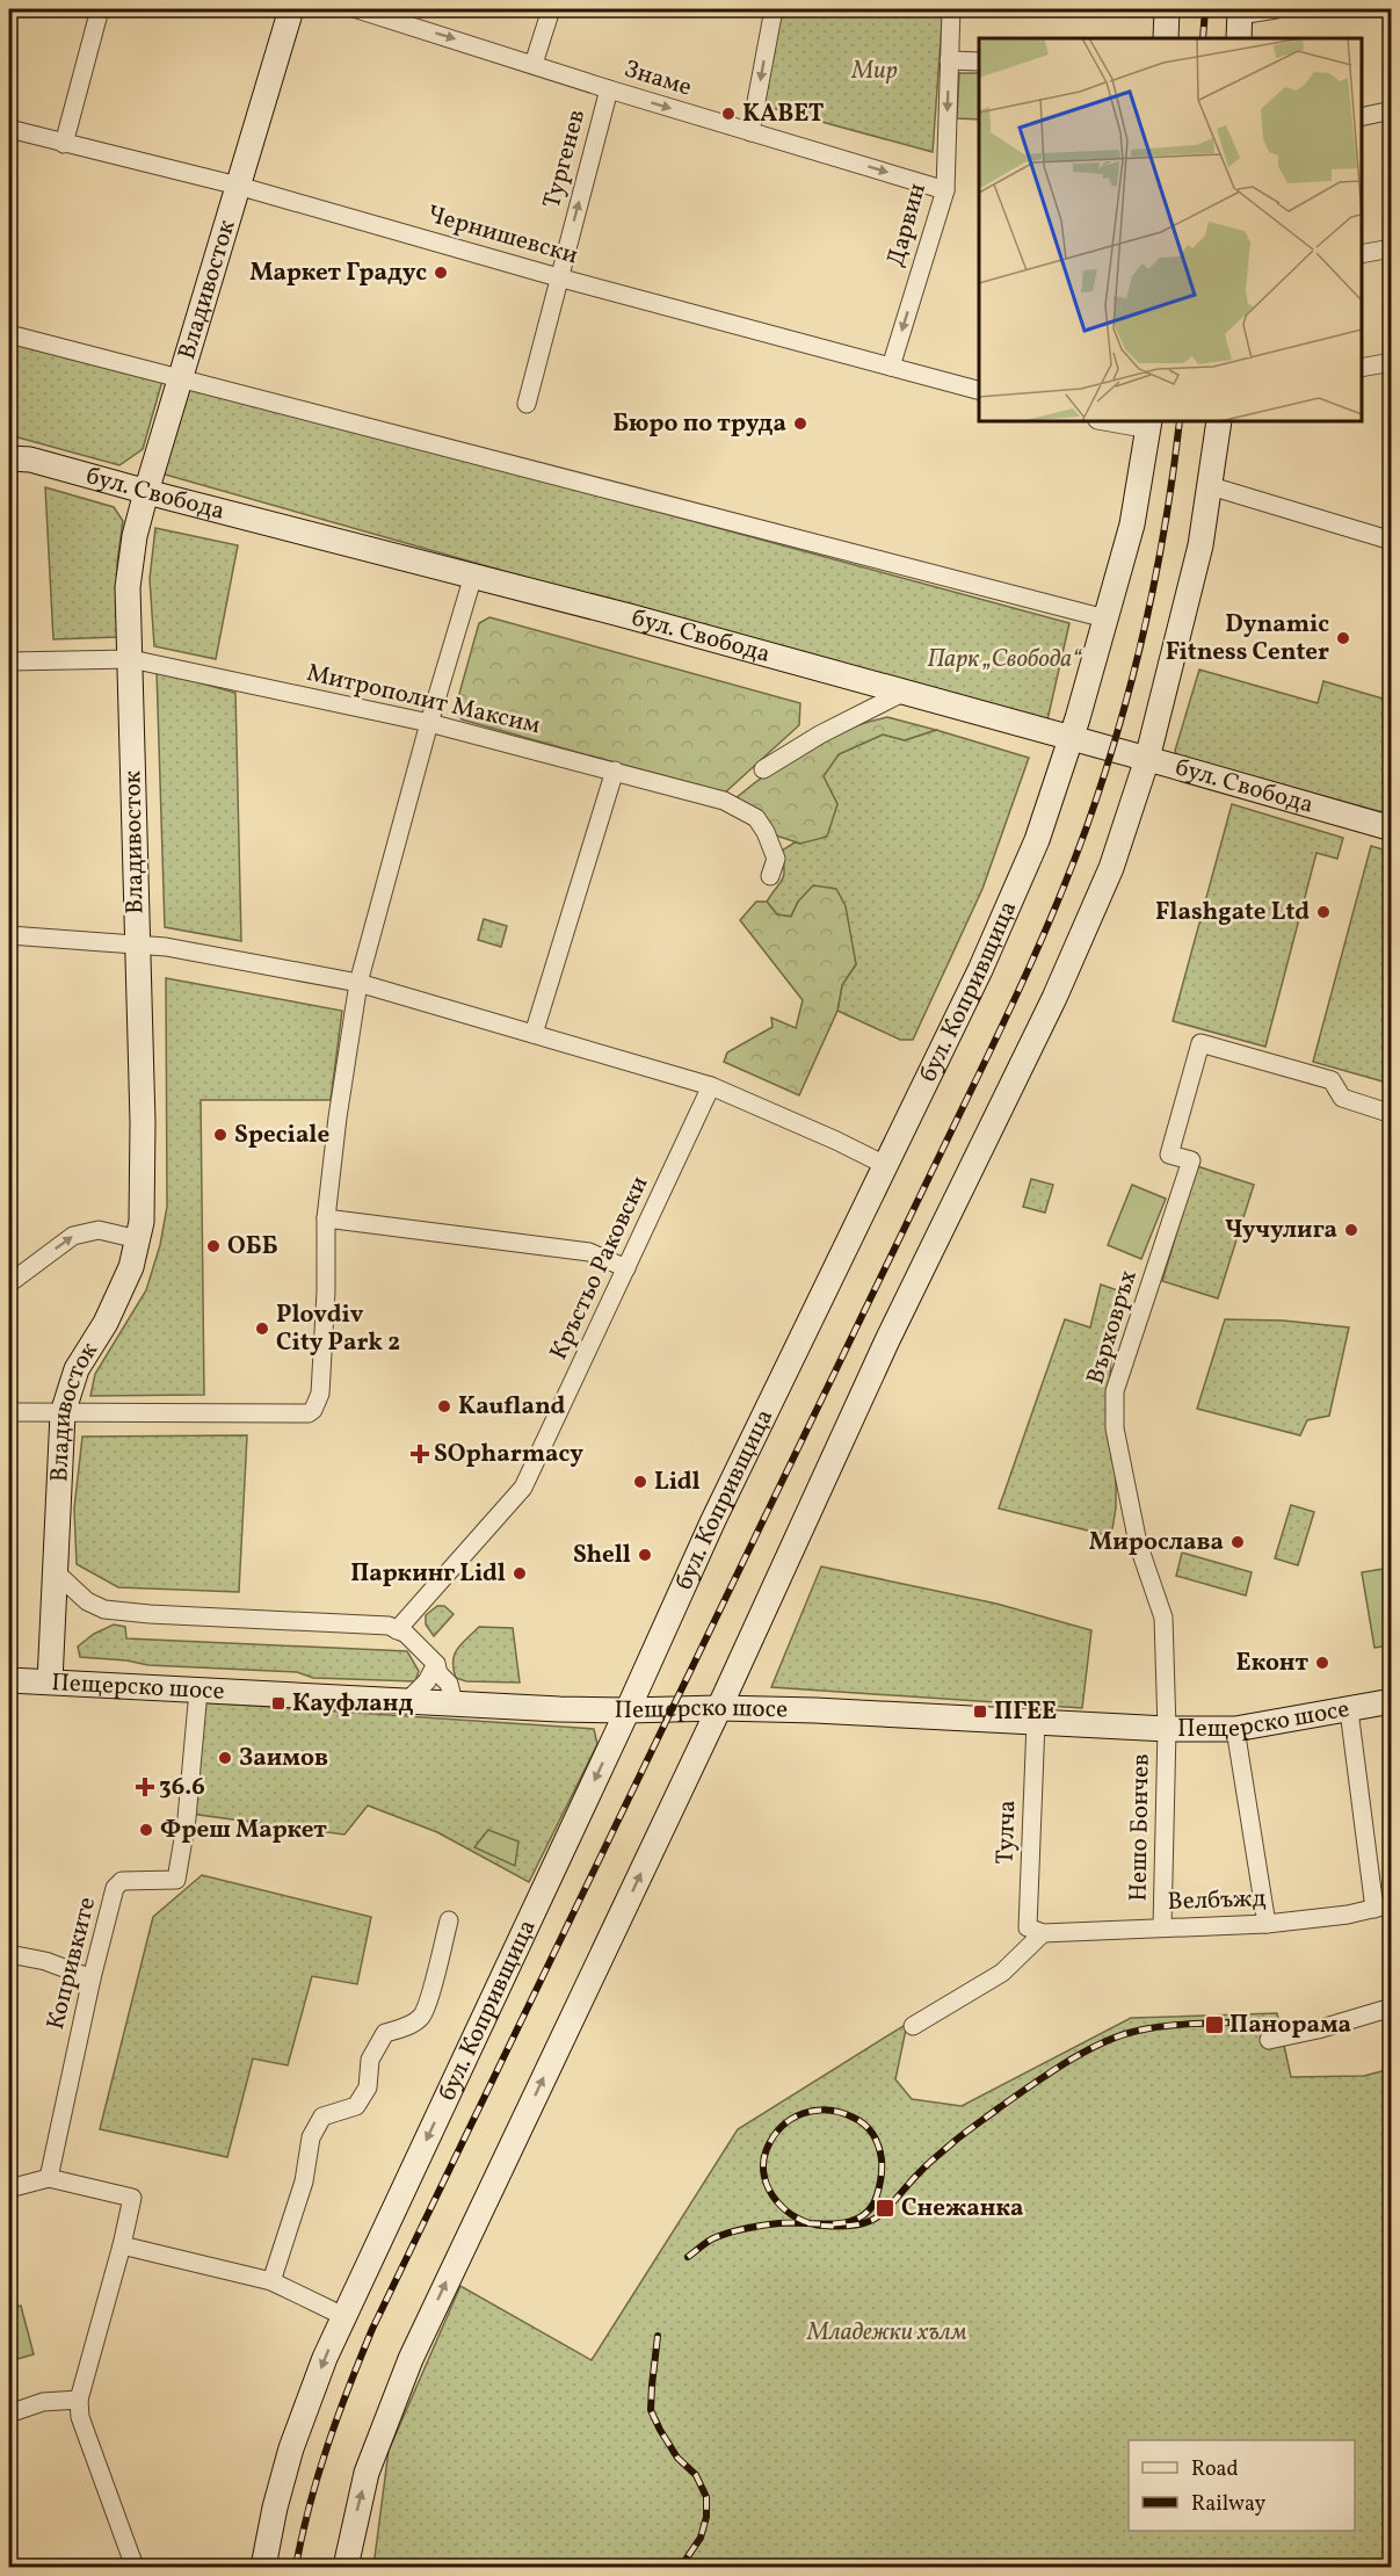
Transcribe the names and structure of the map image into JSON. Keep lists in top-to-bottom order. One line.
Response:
{"streets":{"main road":["Владивосток","бул. Свобода","бул. Копривщица","Пещерско шосе"],"street":["Знаме","Тургенев","Дарвин","Чернишевски","Митрополит Максим","Кръстьо Раковски","Върховръх","Нешо Бончев","Тулча","Велбъжд","Копривките"]},"crossings":[["Знаме","Тургенев"],["Знаме","Дарвин"],["Тургенев","Чернишевски"],["Дарвин","Чернишевски"],["Чернишевски","Владивосток"],["Владивосток","бул. Свобода"],["Владивосток","Митрополит Максим"],["Владивосток","Пещерско шосе"],["бул. Свобода","бул. Копривщица"],["бул. Копривщица","Пещерско шосе"],["Върховръх","Пещерско шосе"],["Върховръх","Нешо Бончев"],["Пещерско шосе","Нешо Бончев"],["Пещерско шосе","Тулча"],["Пещерско шосе","Копривките"],["Нешо Бончев","Велбъжд"],["Тулча","Велбъжд"]],"one_way":["Знаме","Тургенев","Дарвин"],"parks":["Мир","Парк „Свобода“","Младежки хълм"],"places":{"other":["KABET","Маркет Градус","Бюро по труда","Dynamic Fitness Center","Flashgate Ltd","Speciale","Чучулига","ОББ","Plovdiv City Park 2","Kaufland","Lidl","Мирослава","Shell","Паркинг Lidl","Еконт","Заимов","Фреш Маркет"],"health":["SOpharmacy","36.6"],"transit":["Кауфланд","ПГЕЕ","Панорама","Снежанка"]},"legend":["Road","Railway"]}
